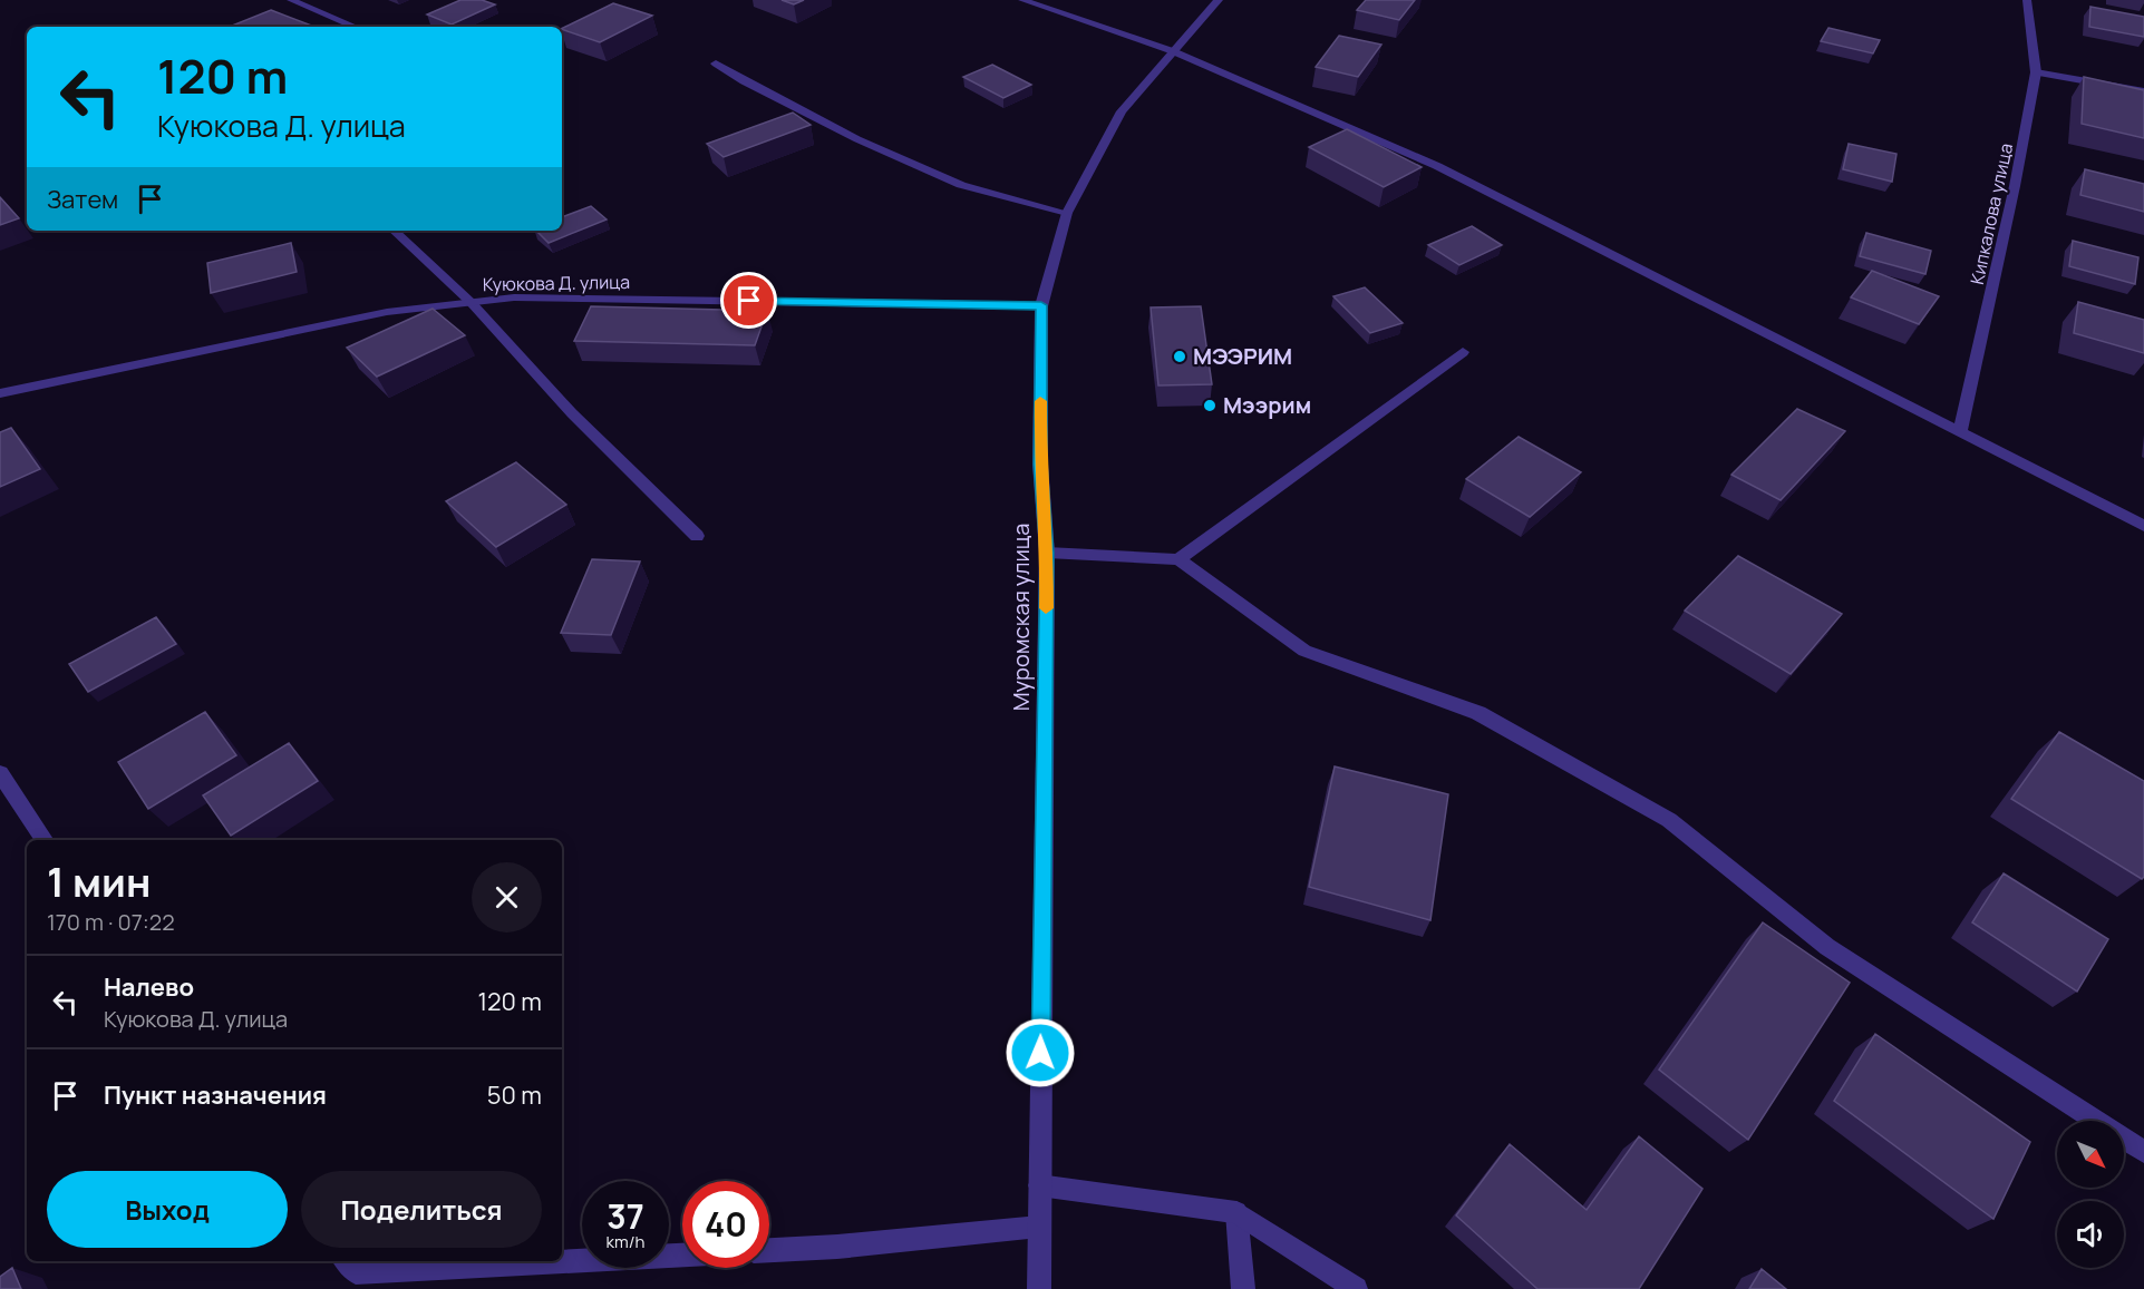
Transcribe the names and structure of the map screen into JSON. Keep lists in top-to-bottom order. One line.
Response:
{"streets":{"street":["Кипкалова улица","Куюкова Д. улица","Муромская улица"]},"crossings":[["Куюкова Д. улица","Муромская улица"]],"places":["МЭЭРИМ","Мээрим"],"north":"bottom right","page":{"turn":["120 m","Куюкова Д. улица"],"then":"Затем","heading":["1 мин","170 m · 07:22"],"list":[{"name":"Налево","note":"Куюкова Д. улица","value":"120 m"},{"name":"Пункт назначения","value":"50 m"}],"buttons":["Выход","Поделиться"],"speed":"37 km/h","limit":"40"}}
